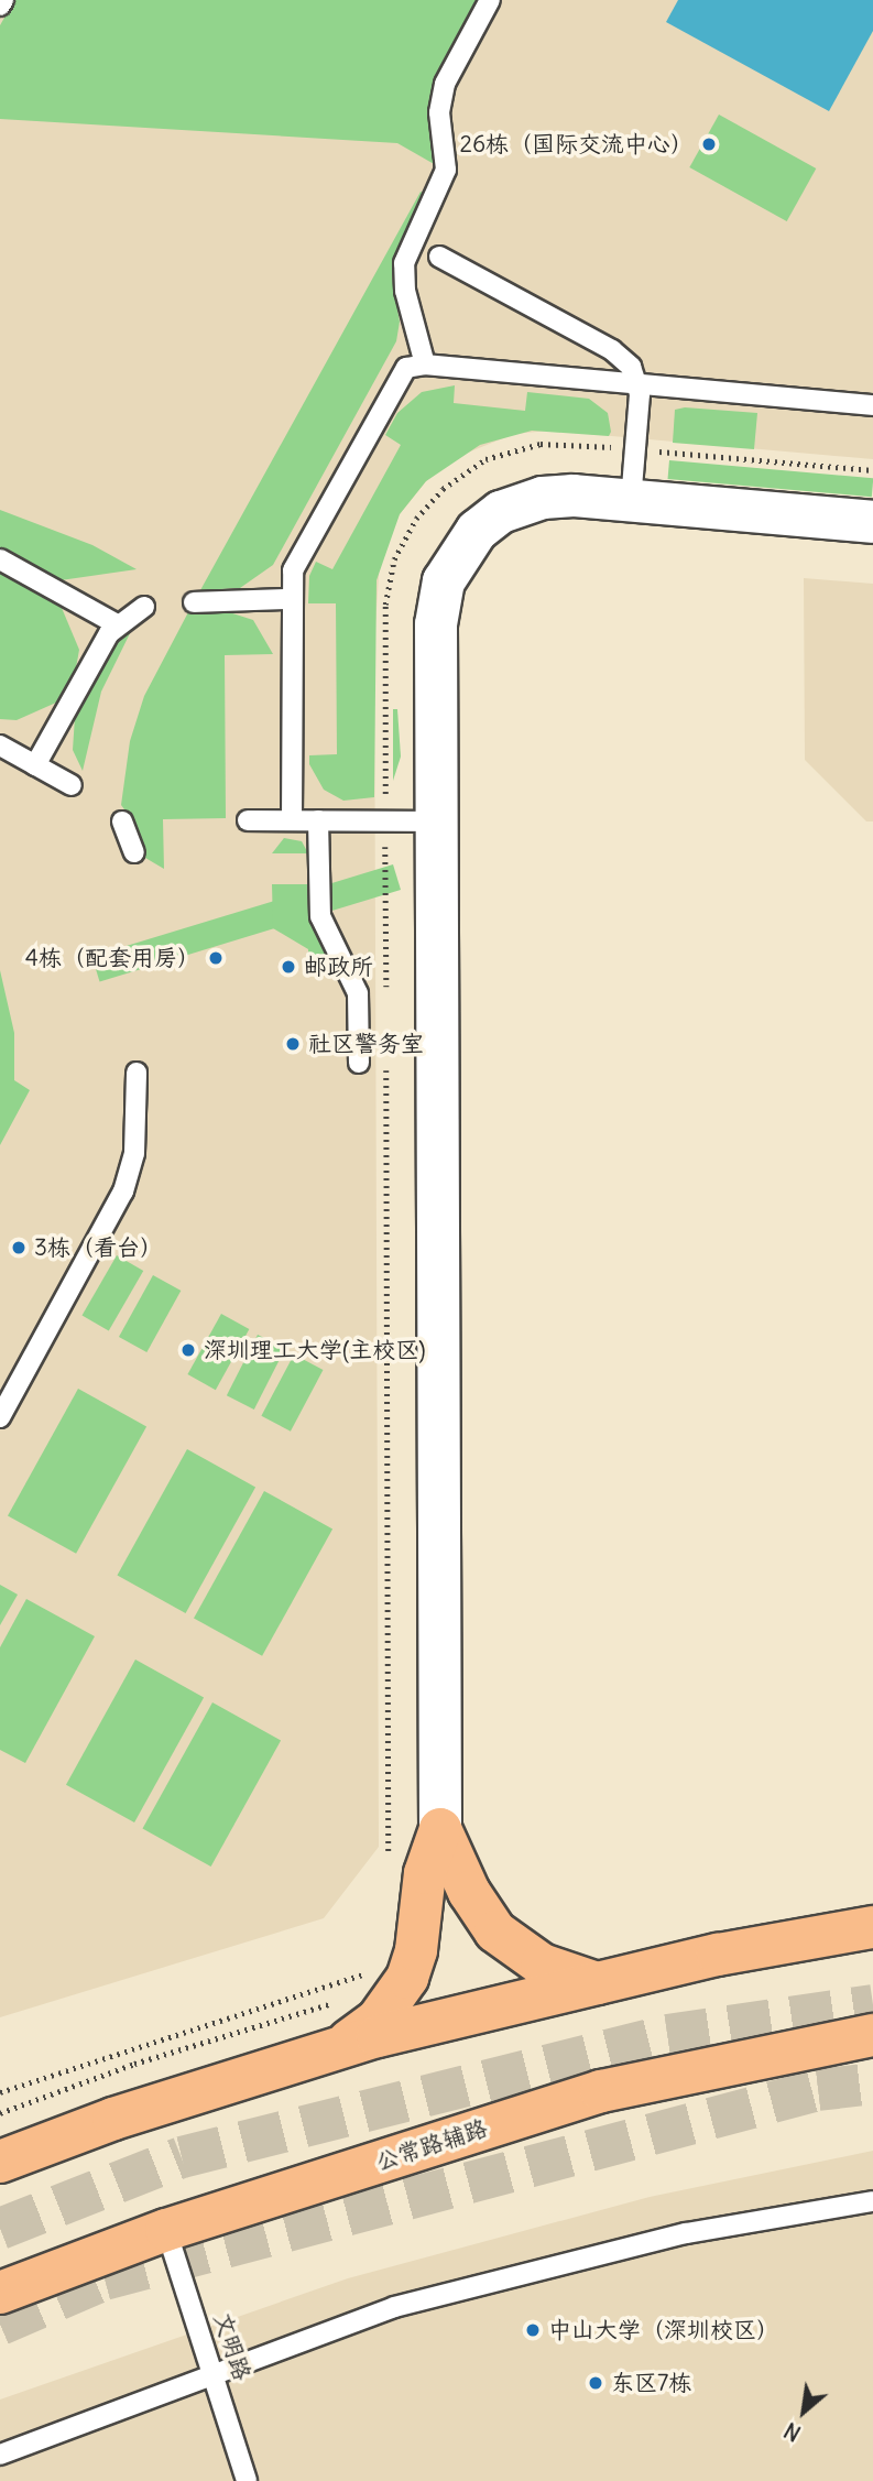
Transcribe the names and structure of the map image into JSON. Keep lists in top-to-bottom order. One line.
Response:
{"streets":{"main road":["公常路辅路"],"lane":["文明路"]},"crossings":[["公常路辅路","文明路"]],"places":["26栋（国际交流中心）","4栋（配套用房）","邮政所","社区警务室","3栋（看台）","深圳理工大学(主校区)","中山大学（深圳校区）","东区7栋"],"north":"bottom left"}
